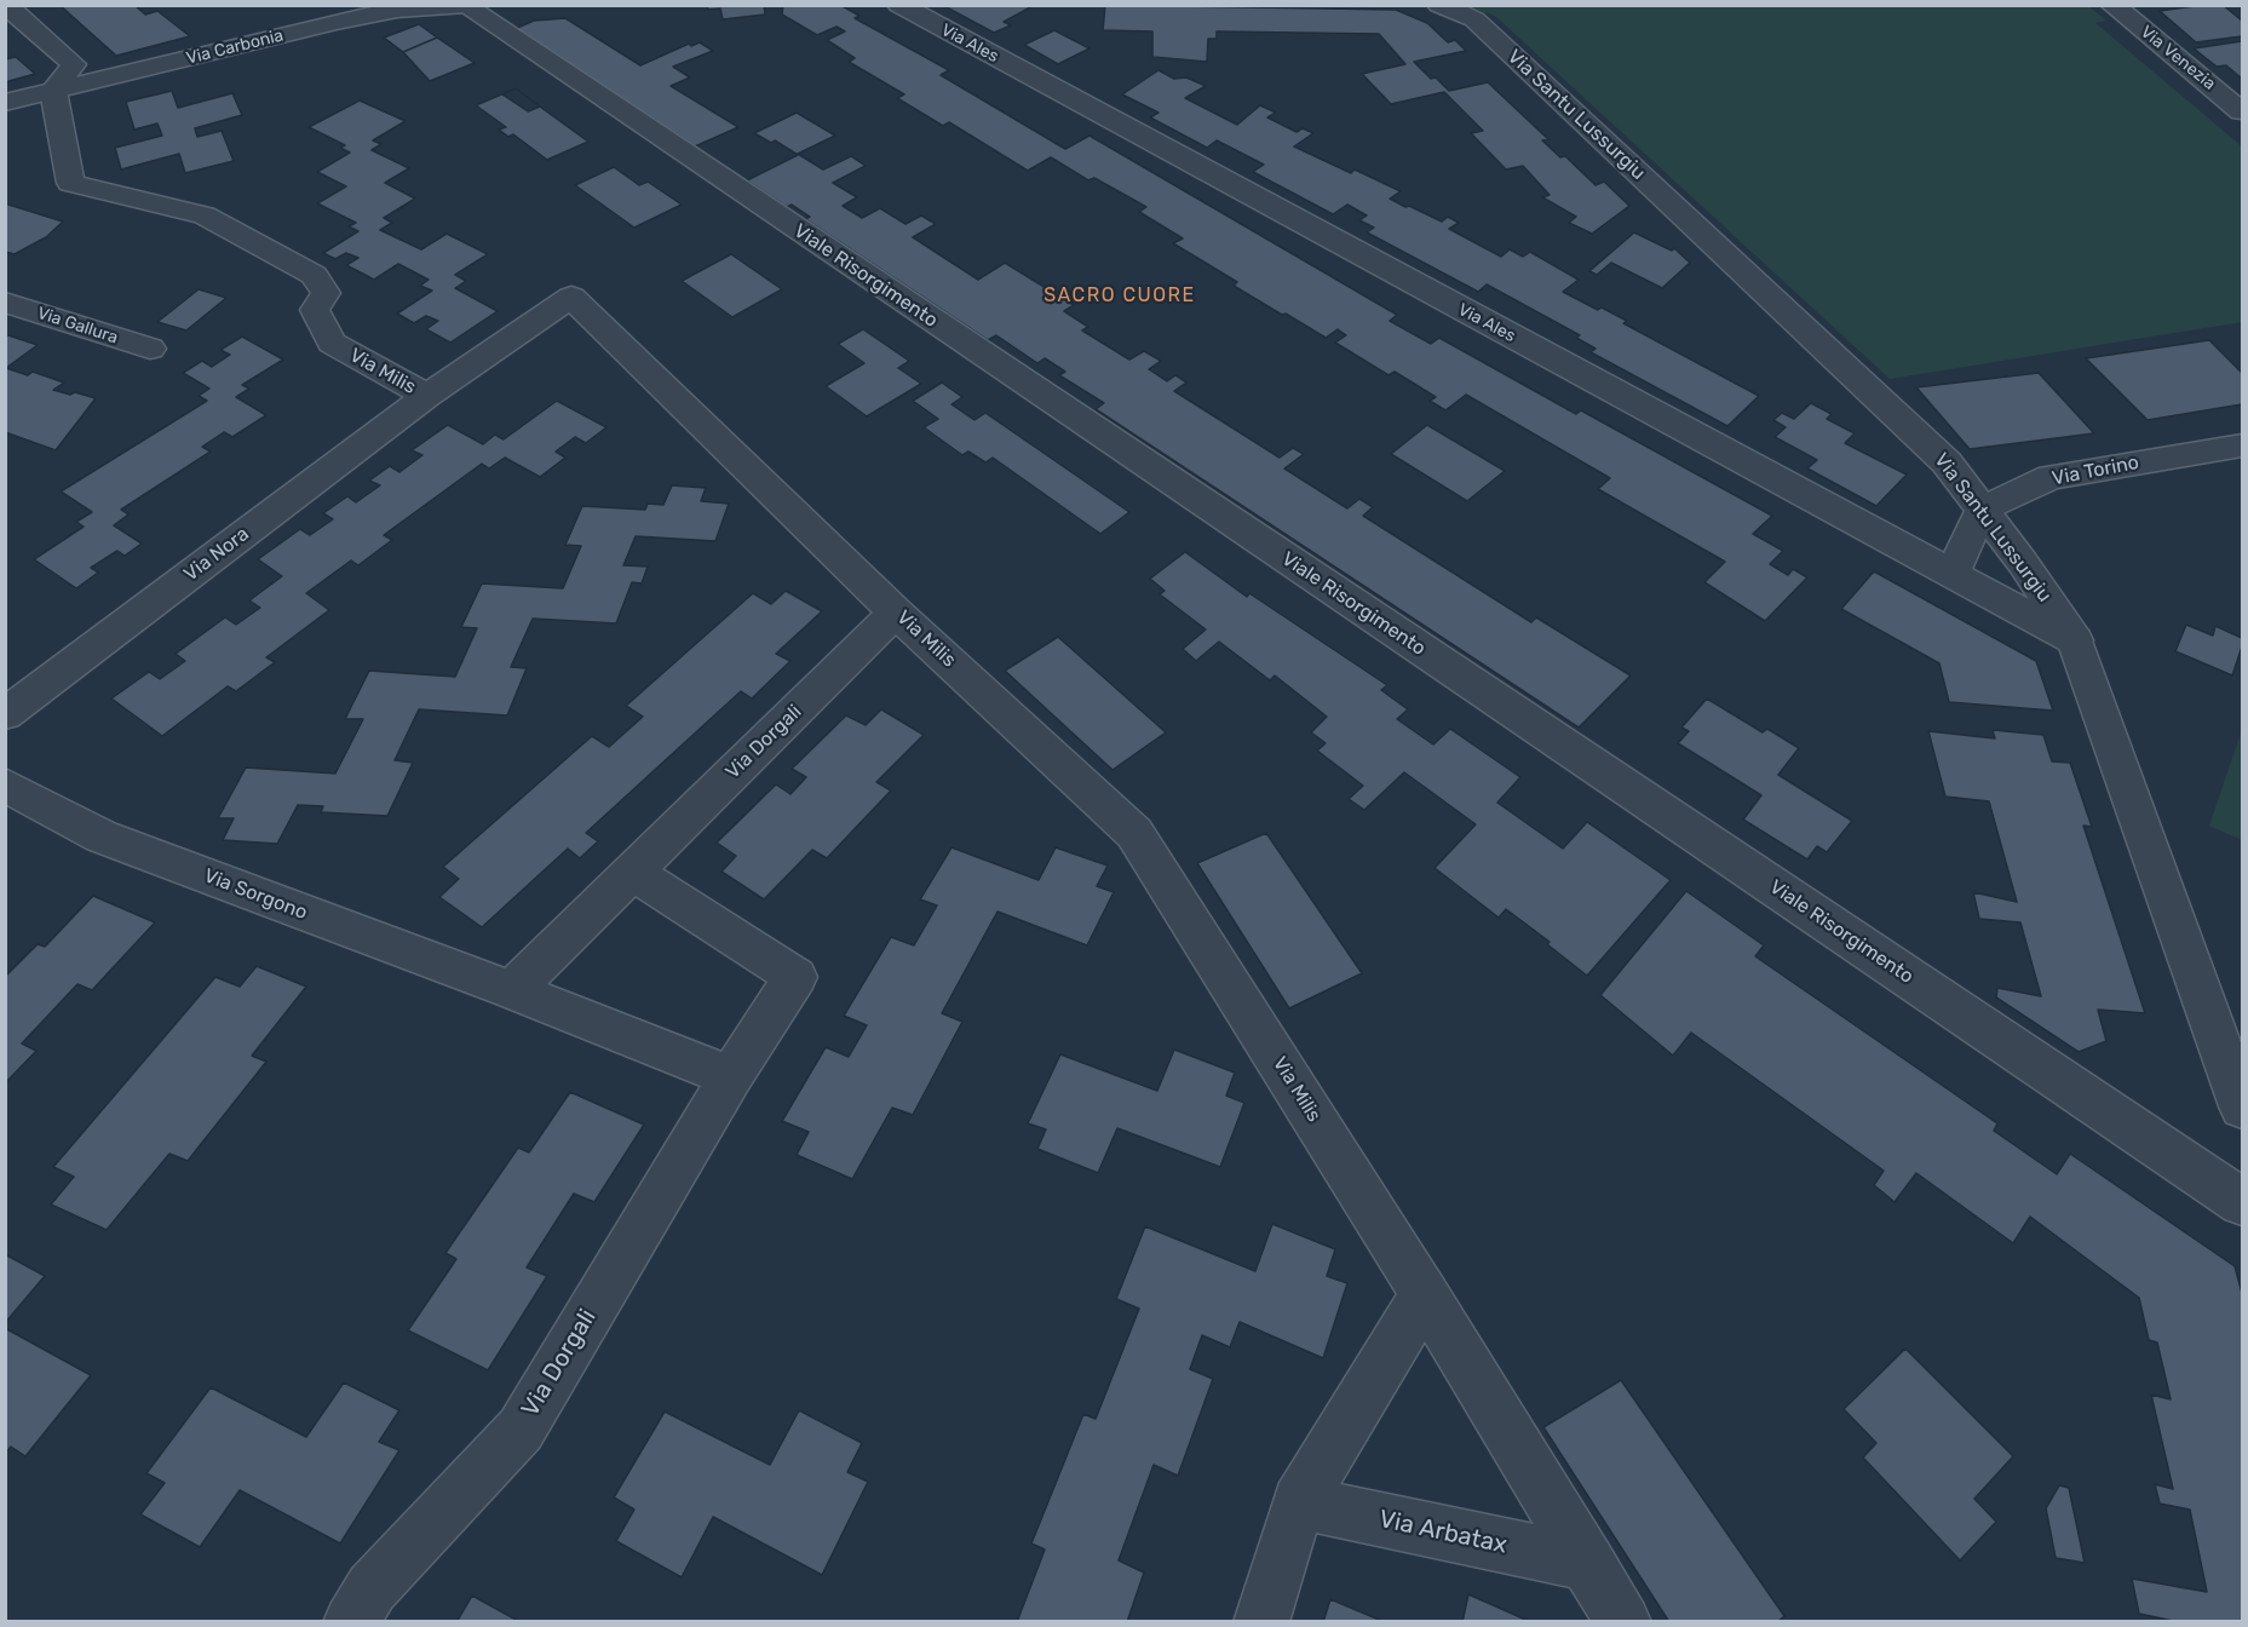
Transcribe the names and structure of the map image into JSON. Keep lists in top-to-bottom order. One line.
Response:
{"streets":{"street":["Via Ales","Via Carbonia","Via Venezia","Via Santu Lussurgiu","Viale Risorgimento","Via Gallura","Via Milis","Via Torino","Via Nora","Via Dorgali","Via Sorgono","Via Arbatax"]},"crossings":[["Via Ales","Via Santu Lussurgiu"],["Via Carbonia","Viale Risorgimento"],["Via Carbonia","Via Milis"],["Via Santu Lussurgiu","Via Torino"],["Via Milis","Via Nora"],["Via Milis","Via Dorgali"],["Via Milis","Via Arbatax"],["Via Dorgali","Via Sorgono"]],"districts":["SACRO CUORE"]}
